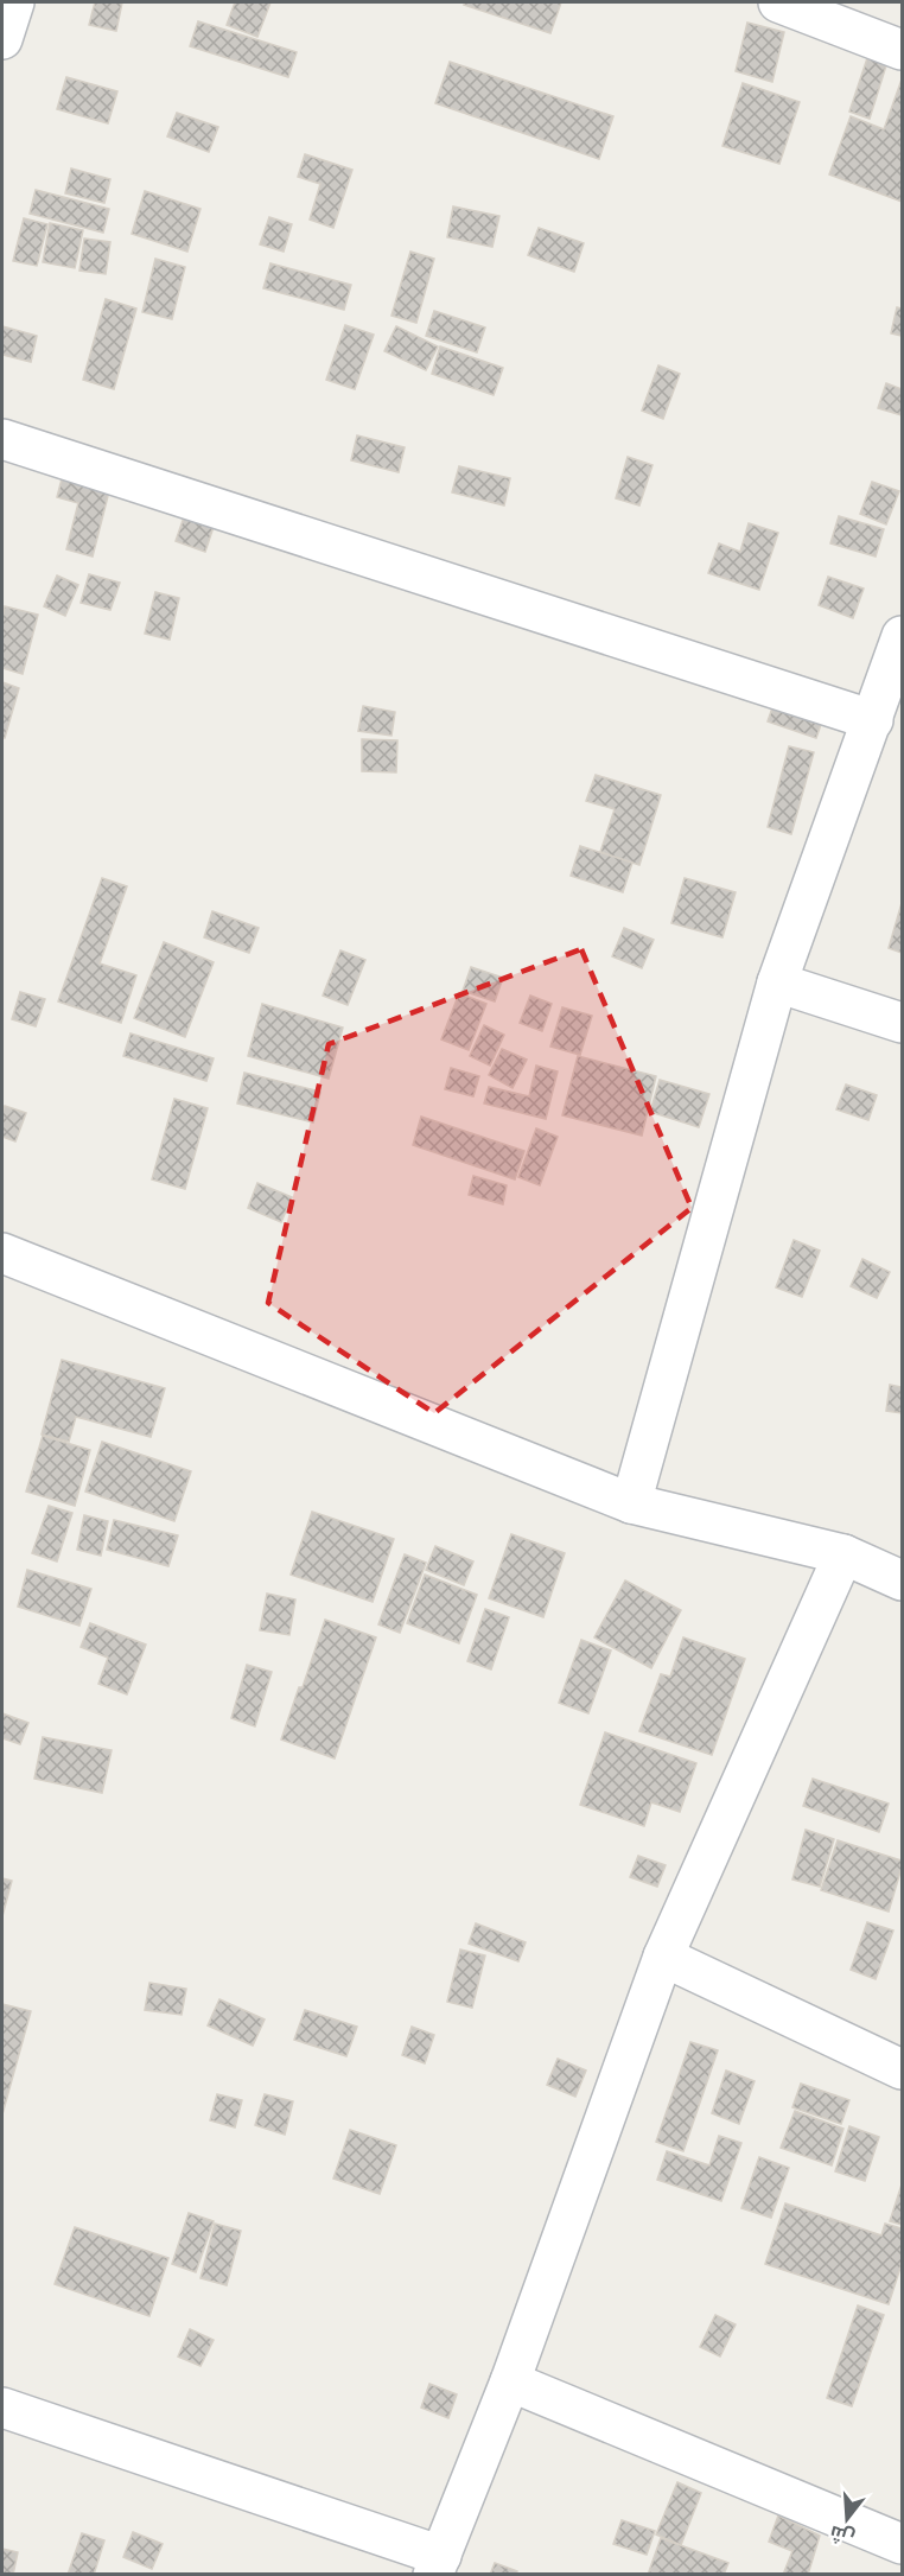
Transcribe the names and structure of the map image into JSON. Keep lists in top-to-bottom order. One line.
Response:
{"north":"bottom"}
